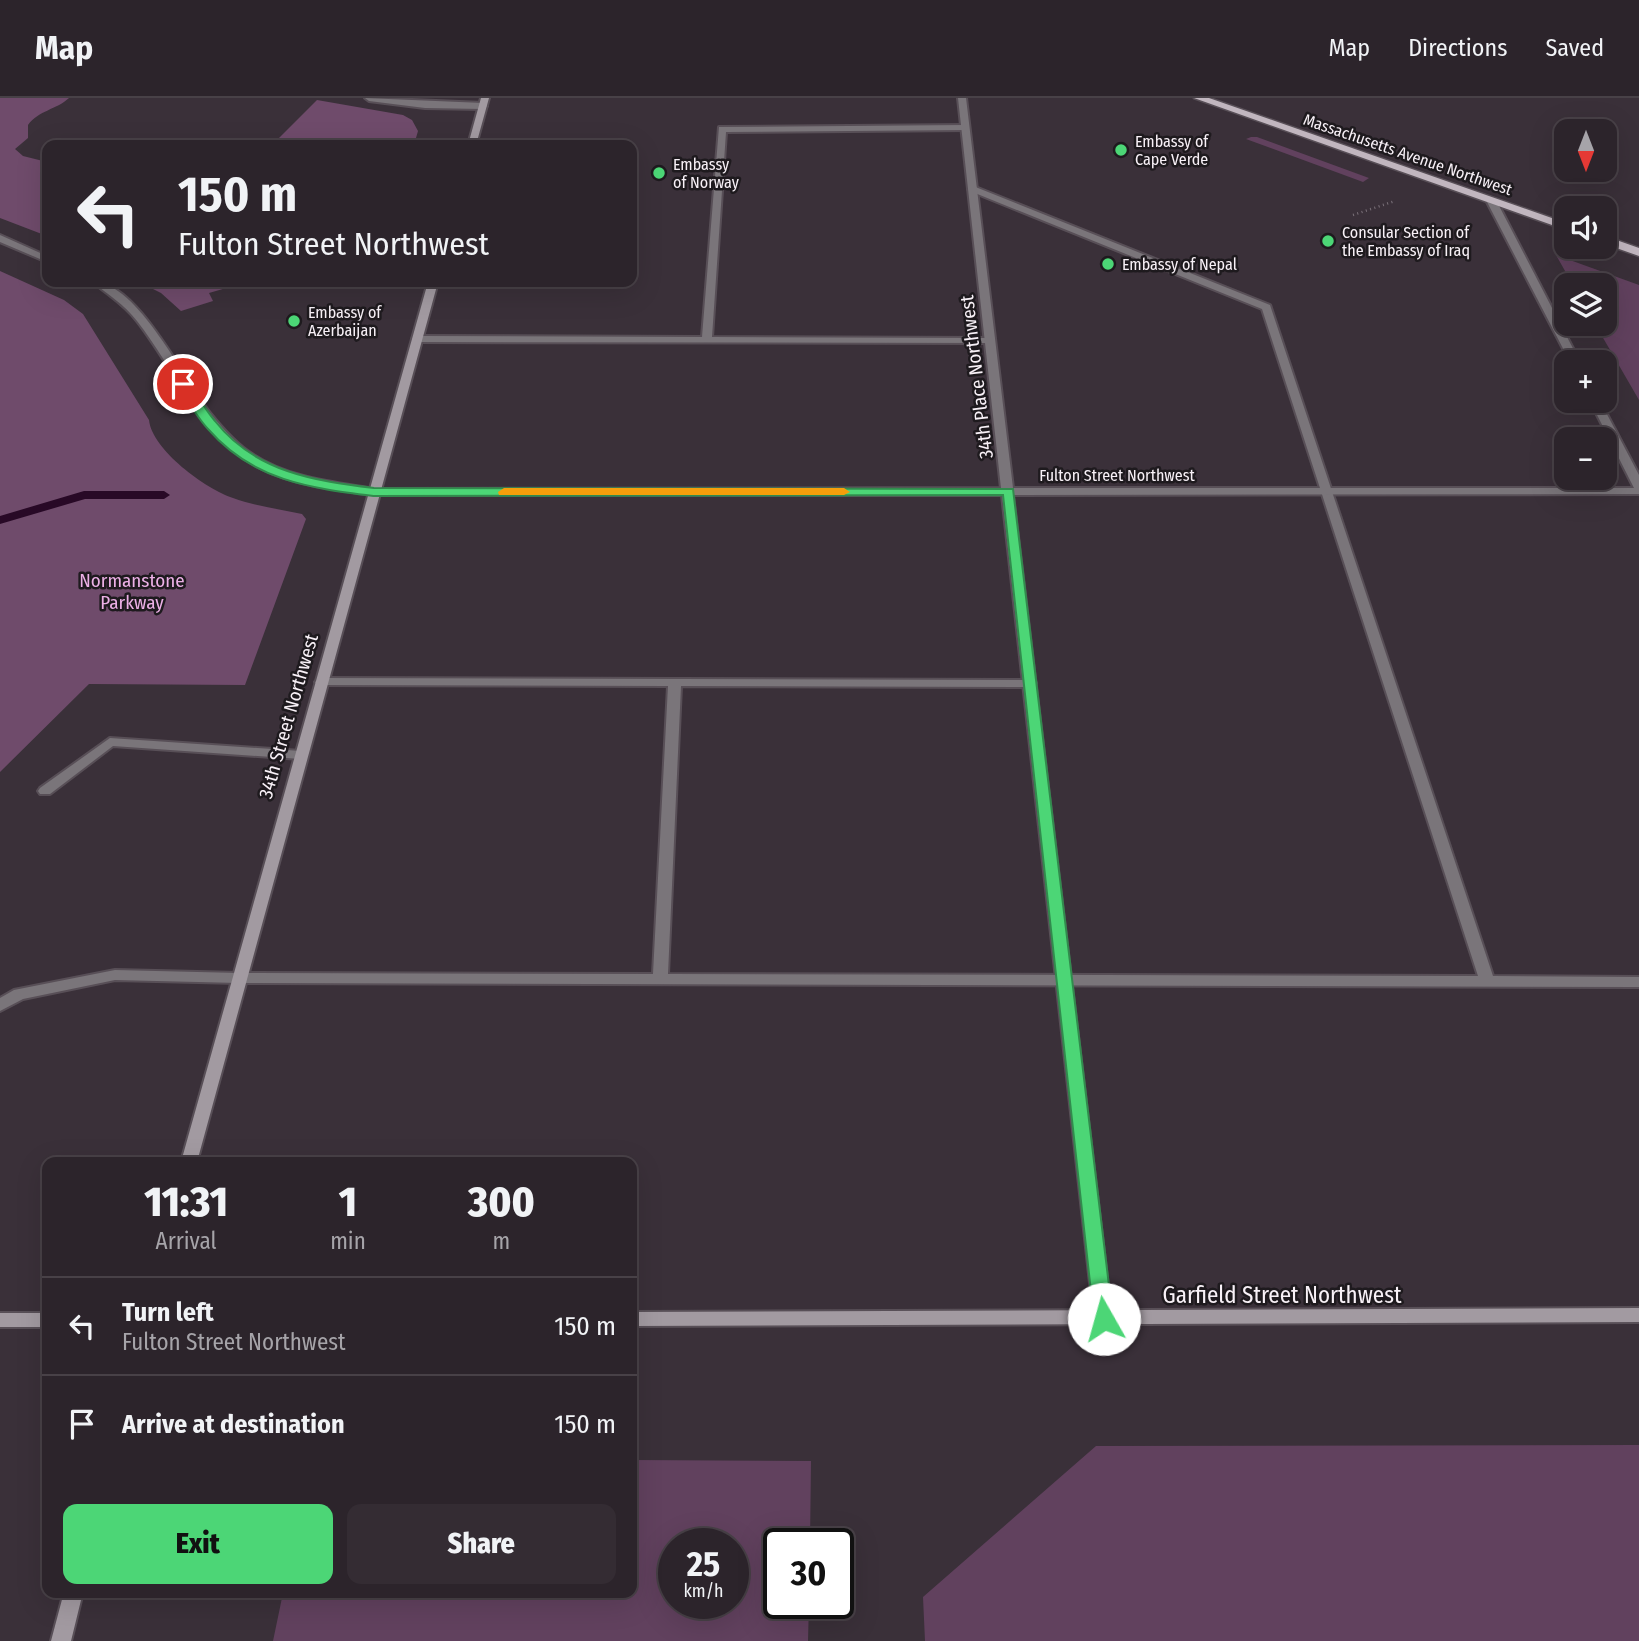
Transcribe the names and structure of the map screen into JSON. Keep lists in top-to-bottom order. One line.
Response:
{"streets":{"main road":["Massachusetts Avenue Northwest","34th Street Northwest","Garfield Street Northwest"],"street":["34th Place Northwest","Fulton Street Northwest"]},"crossings":[["34th Place Northwest","Fulton Street Northwest"],["34th Place Northwest","Garfield Street Northwest"],["Fulton Street Northwest","34th Street Northwest"]],"parks":["Normanstone Parkway"],"places":["Embassy of Cape Verde","Embassy of Norway","Consular Section of the Embassy of Iraq","Embassy of Nepal","Embassy of Azerbaijan"],"north":"bottom","page":{"header":"Map","nav":["Map","Directions","Saved"],"map_buttons":["+","−"],"turn":["150 m","Fulton Street Northwest"],"eta":["11:31","Arrival","1","min","300","m"],"list":[{"name":"Turn left","note":"Fulton Street Northwest","value":"150 m"},{"name":"Arrive at destination","value":"150 m"}],"buttons":["Exit","Share"],"speed":"25 km/h","limit":"30"}}
